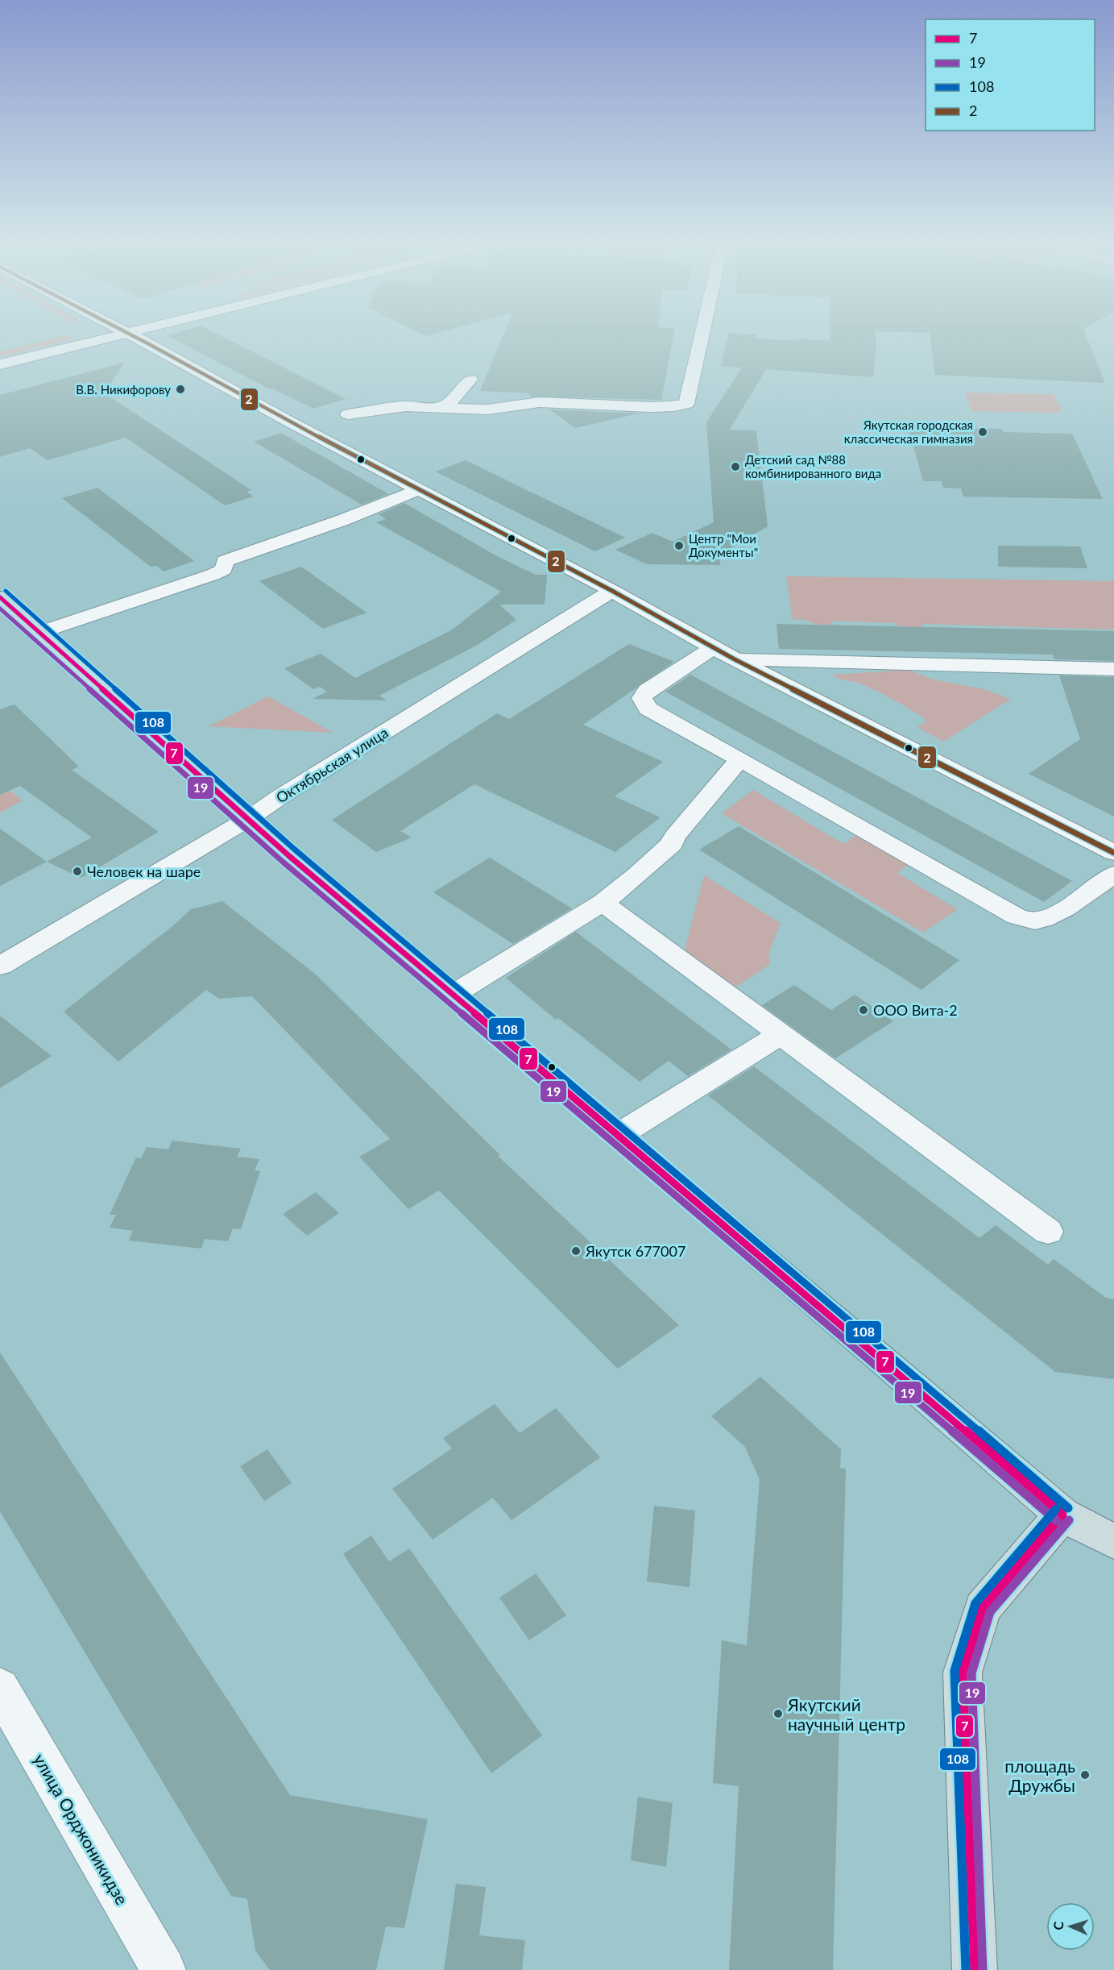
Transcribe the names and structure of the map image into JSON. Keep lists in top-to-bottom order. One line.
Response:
{"streets":{"street":["Октябрьская улица","улица Орджоникидзе"]},"places":["В.В. Никифорову","Якутская городская классическая гимназия","Детский сад №88 комбинированного вида","Центр \"Мои Документы\"","Человек на шаре","ООО Вита-2","Якутск 677007","Якутский научный центр","площадь Дружбы"],"lines":["transit line 2","transit line 108","transit line 7","transit line 19"],"legend":["7","19","108","2"],"north":"left"}
